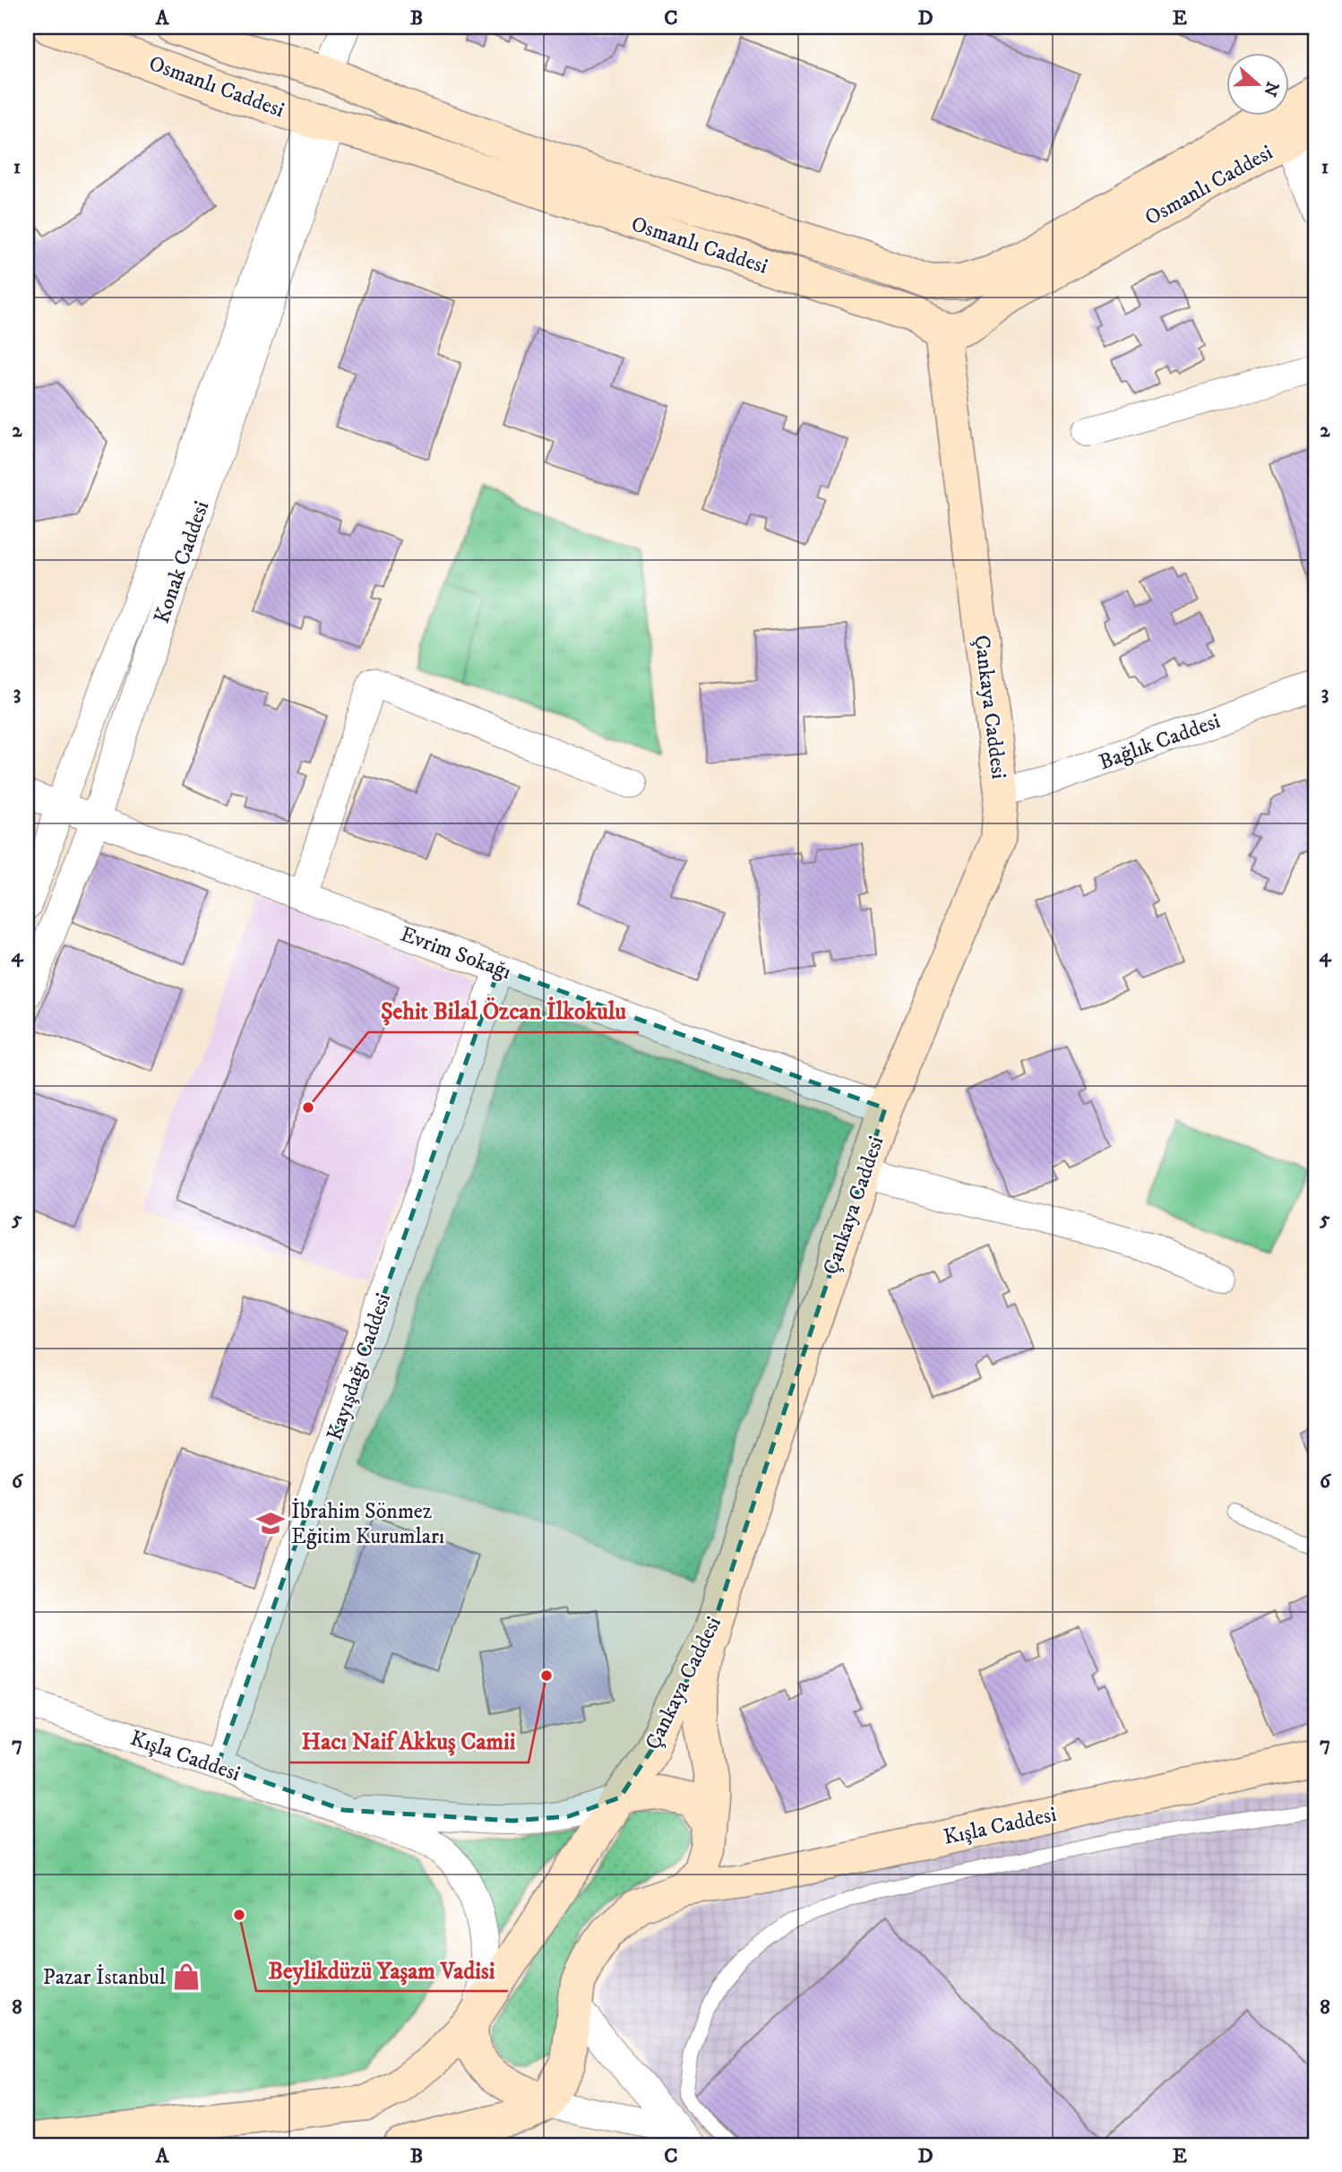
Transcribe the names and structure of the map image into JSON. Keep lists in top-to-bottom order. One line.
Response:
{"streets":{"main road":["Osmanlı Caddesi","Çankaya Caddesi","Kışla Caddesi"],"street":["Konak Caddesi","Bağlık Caddesi","Evrim Sokağı","Kayışdağı Caddesi"]},"crossings":[["Osmanlı Caddesi","Konak Caddesi"],["Osmanlı Caddesi","Çankaya Caddesi"],["Konak Caddesi","Evrim Sokağı"],["Çankaya Caddesi","Bağlık Caddesi"],["Çankaya Caddesi","Evrim Sokağı"],["Çankaya Caddesi","Kışla Caddesi"],["Evrim Sokağı","Kayışdağı Caddesi"],["Kayışdağı Caddesi","Kışla Caddesi"]],"places":{"other":["Şehit Bilal Özcan İlkokulu","Hacı Naif Akkuş Camii","Beylikdüzü Yaşam Vadisi"],"school or university":["İbrahim Sönmez Eğitim Kurumları"],"shop":["Pazar İstanbul"]},"north":"right","grid":{"columns":["A","B","C","D","E"],"rows":["1","2","3","4","5","6","7","8"]}}
